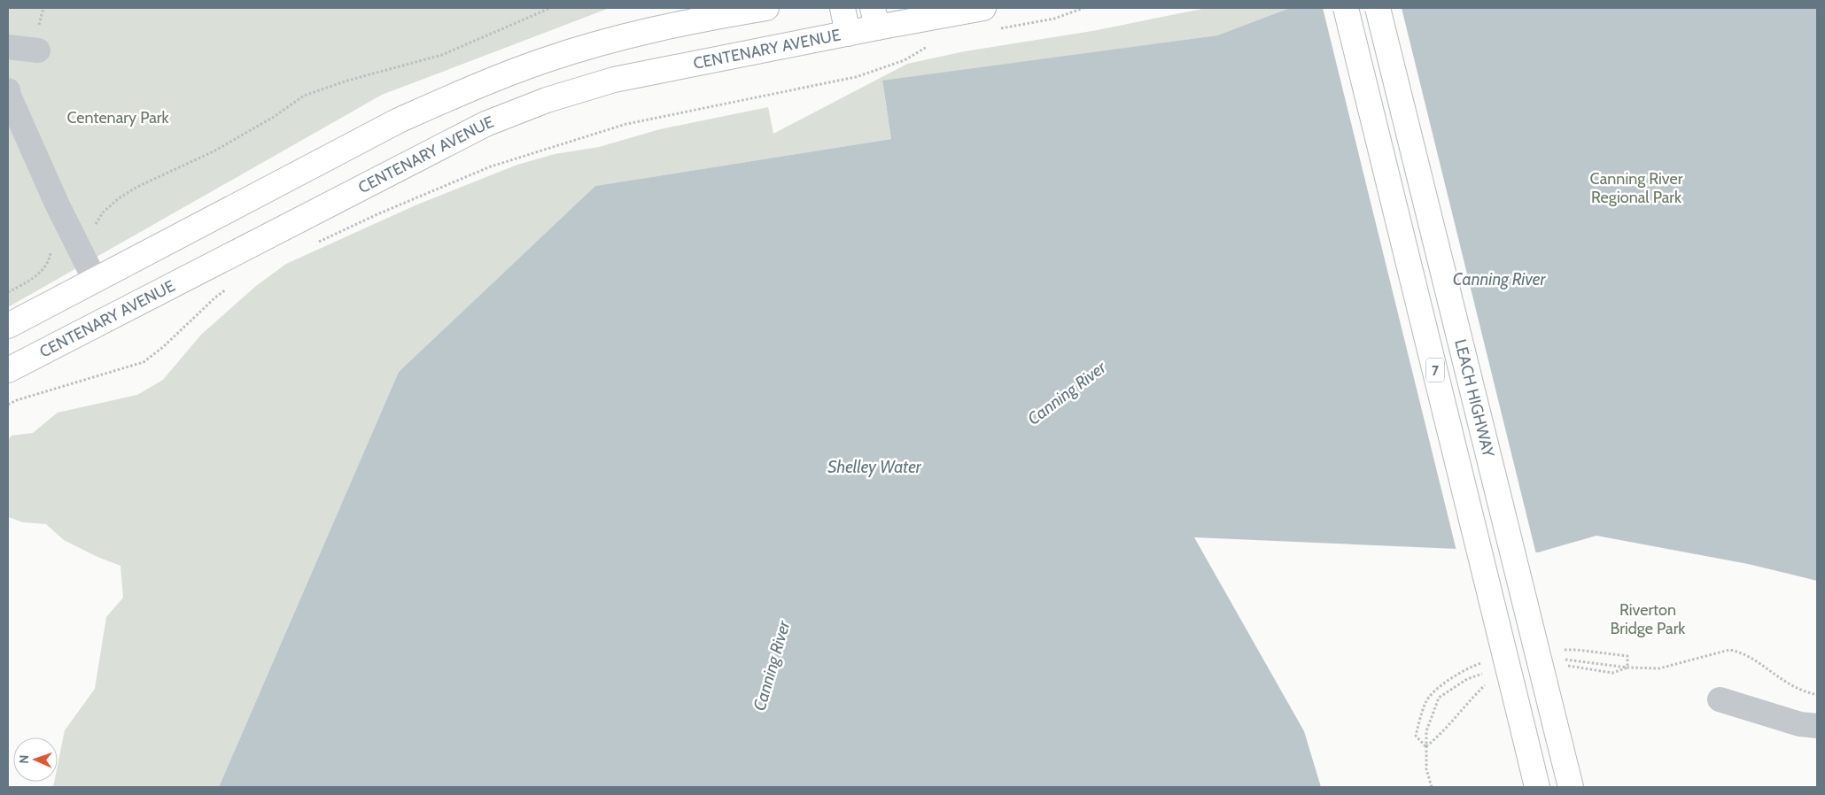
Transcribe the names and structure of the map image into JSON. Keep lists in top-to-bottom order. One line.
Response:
{"streets":{"main road":["CENTENARY AVENUE","7","LEACH HIGHWAY"]},"water":["Canning River","Shelley Water"],"parks":["Centenary Park","Canning River Regional Park","Riverton Bridge Park"],"north":"left"}
